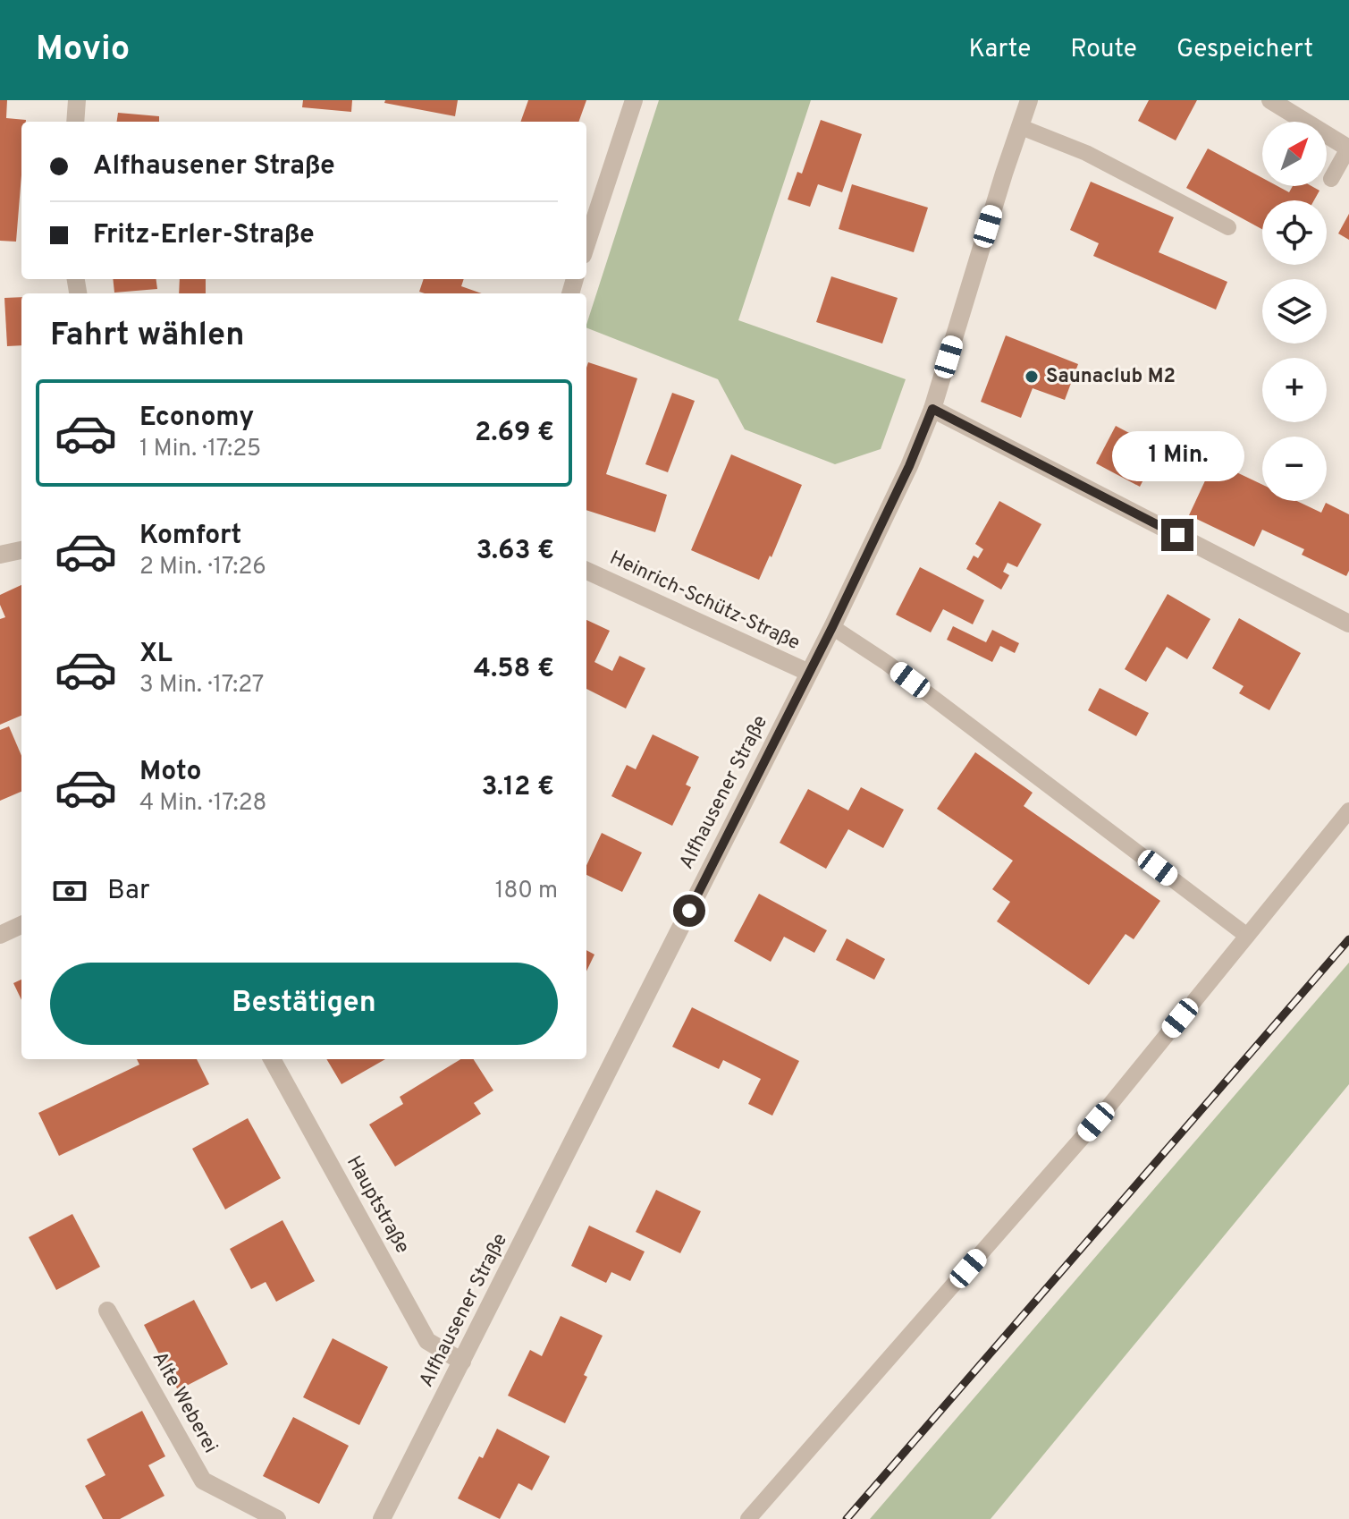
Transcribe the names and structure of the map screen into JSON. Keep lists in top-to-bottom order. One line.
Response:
{"streets":{"street":["Heinrich-Schütz-Straße","Alfhausener Straße","Hauptstraße","Alte Weberei"]},"crossings":[["Heinrich-Schütz-Straße","Alfhausener Straße"],["Alfhausener Straße","Hauptstraße"]],"places":["Saunaclub M2"],"north":"top right","page":{"header":"Movio","nav":["Karte","Route","Gespeichert"],"map_buttons":["+","−"],"banner":["Alfhausener Straße","Fritz-Erler-Straße"],"heading":"Fahrt wählen","list":[{"name":"Economy","note":"1 Min. · 17:25","value":"2.69 €"},{"name":"Komfort","note":"2 Min. · 17:26","value":"3.63 €"},{"name":"XL","note":"3 Min. · 17:27","value":"4.58 €"},{"name":"Moto","note":"4 Min. · 17:28","value":"3.12 €"}],"bubble":"1 Min.","pay":["Bar","180 m"],"buttons":"Bestätigen"}}
